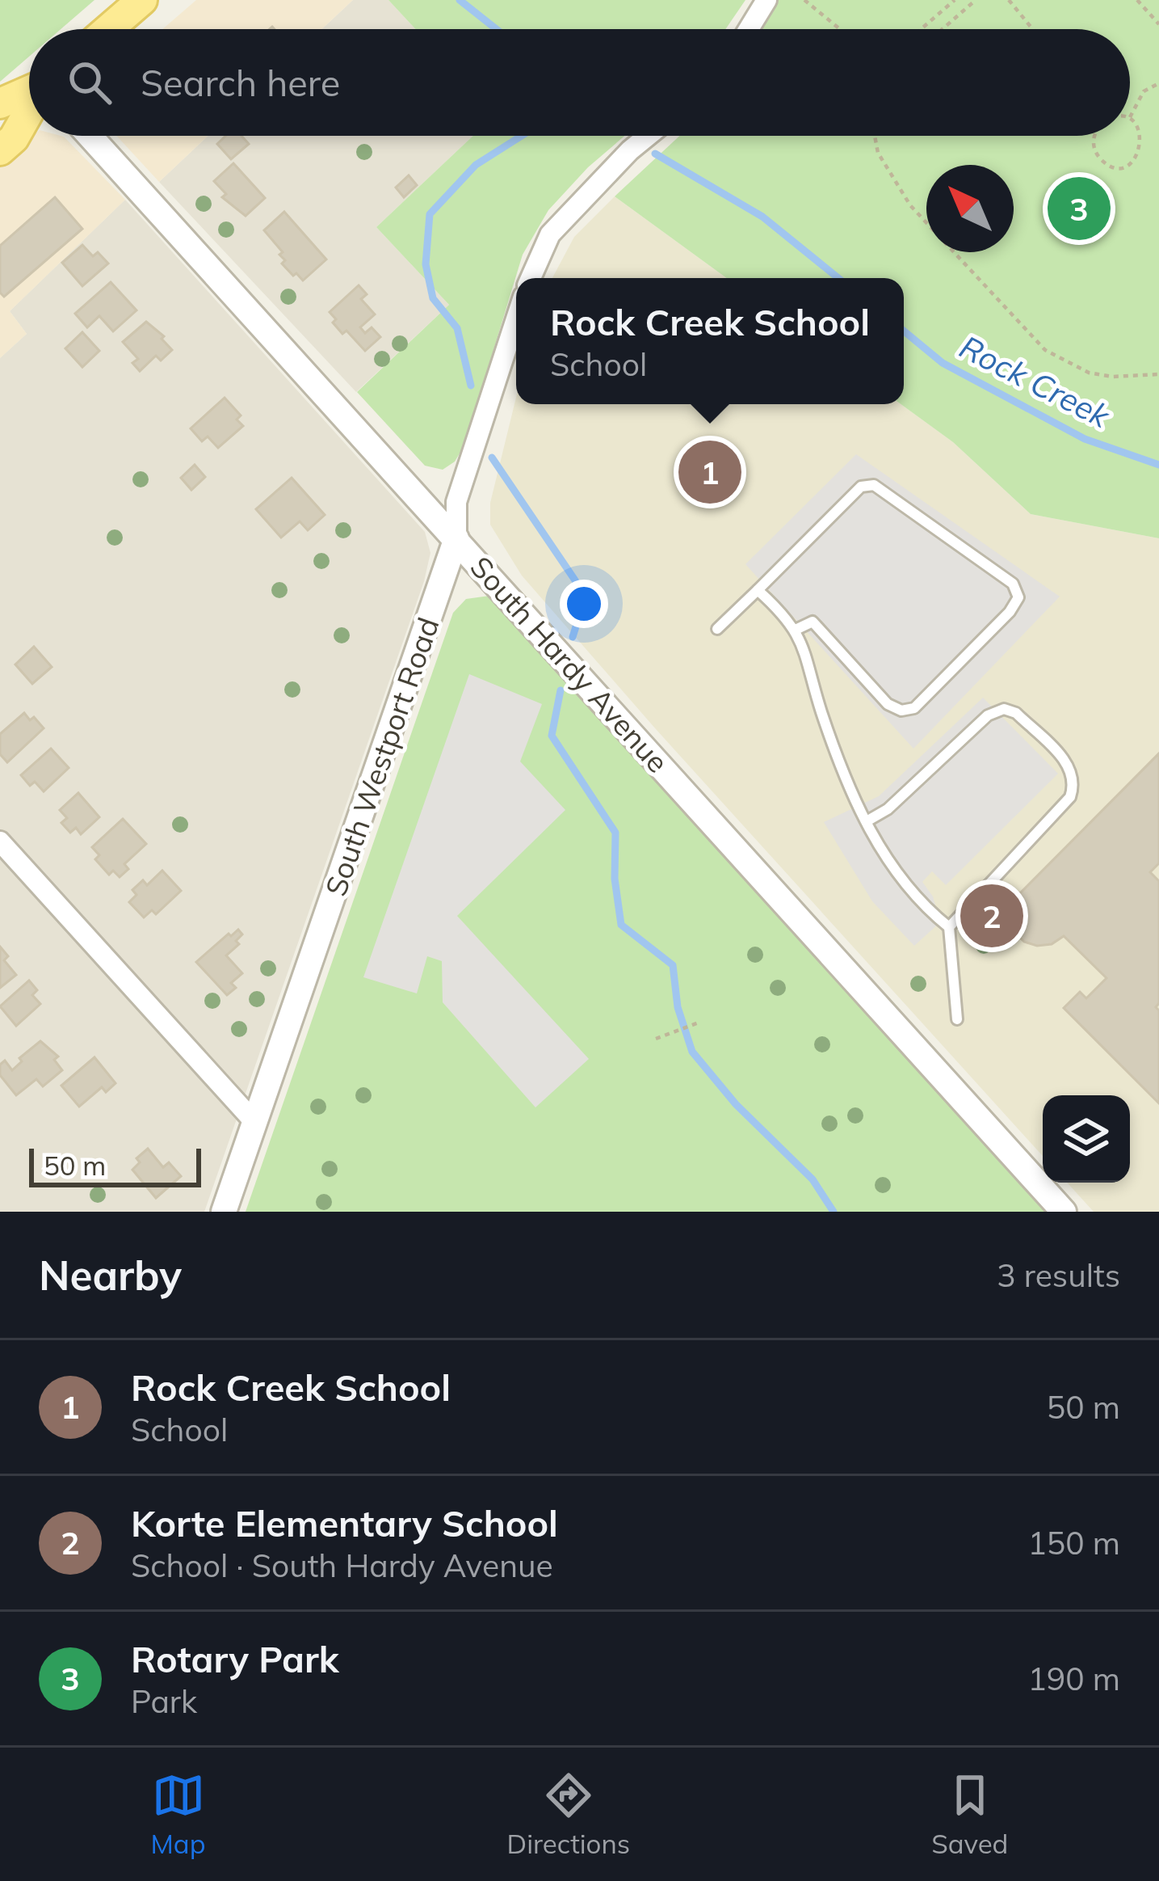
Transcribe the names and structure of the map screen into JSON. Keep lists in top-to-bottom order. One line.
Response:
{"streets":{"street":["South Hardy Avenue","South Westport Road"]},"crossings":[["South Hardy Avenue","South Westport Road"]],"water":["Rock Creek"],"scale_bar":"50 m","north":"top left","page":{"search":"Search here","pins":["3","1","2"],"popup":["Rock Creek School","School"],"scale":"50 m","heading":["Nearby","3 results"],"list":[{"mark":"1","name":"Rock Creek School","note":"School","value":"50 m"},{"mark":"2","name":"Korte Elementary School","note":"School · South Hardy Avenue","value":"150 m"},{"mark":"3","name":"Rotary Park","note":"Park","value":"190 m"}],"nav":["Map","Directions","Saved"]}}
